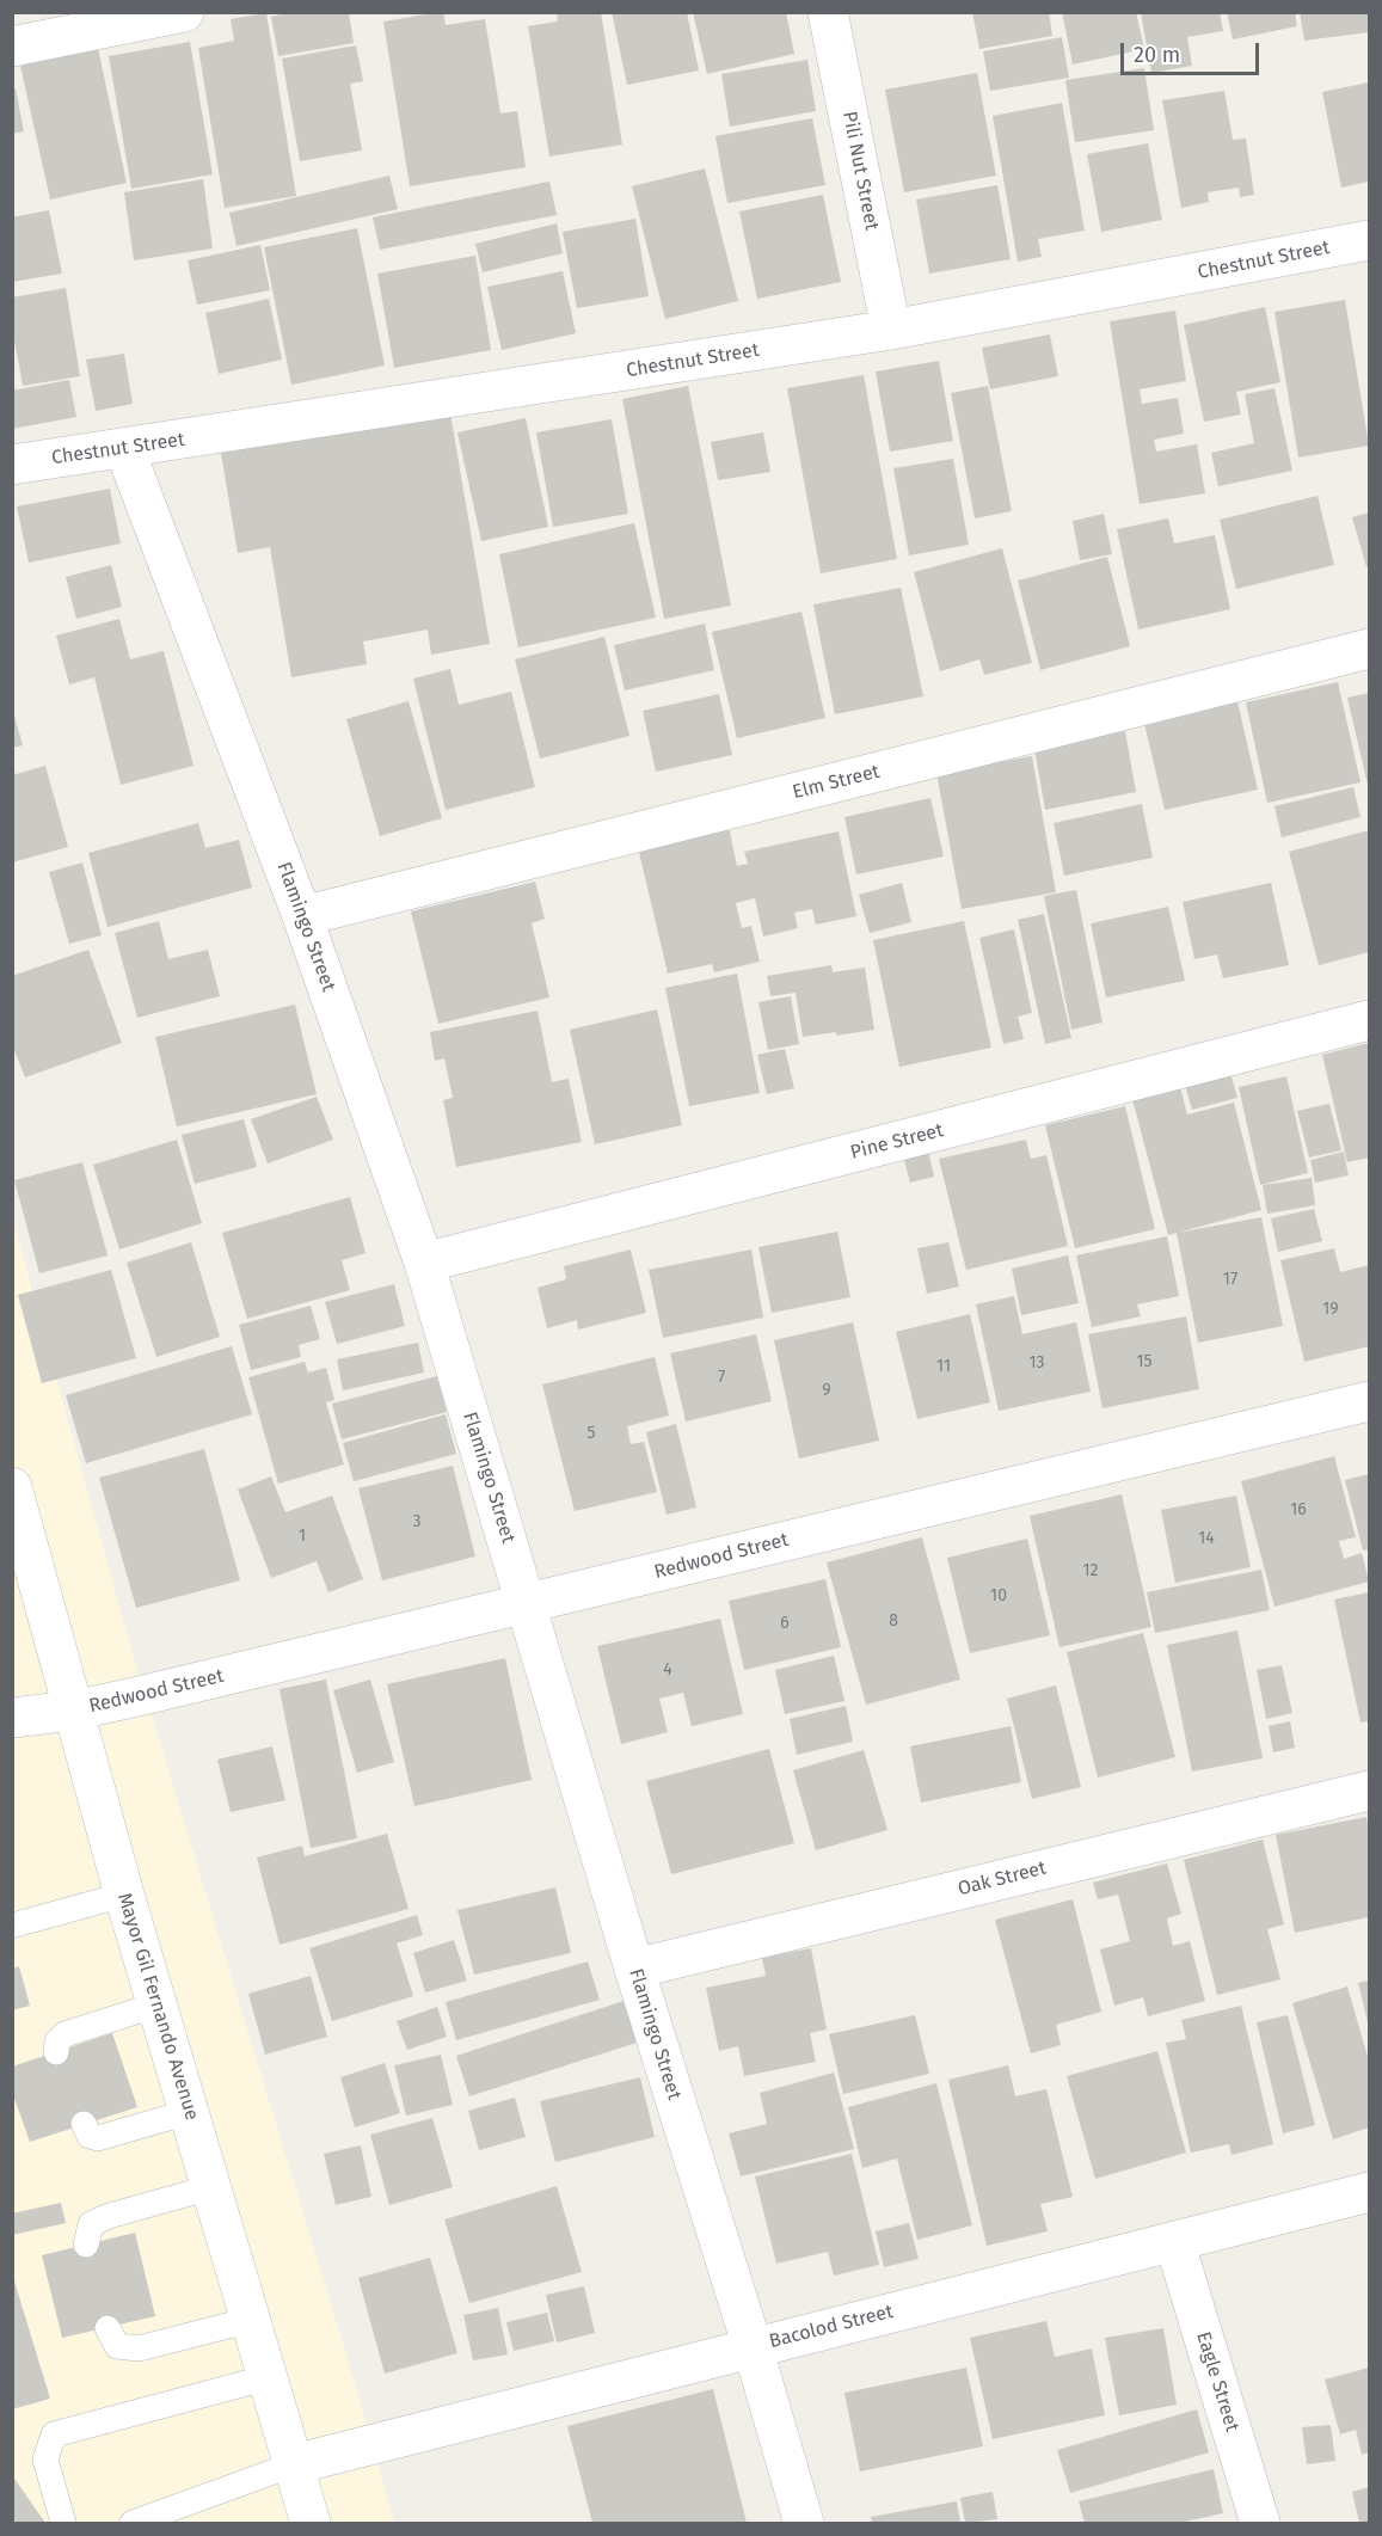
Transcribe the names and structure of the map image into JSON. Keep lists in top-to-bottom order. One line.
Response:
{"streets":{"street":["Pili Nut Street","Chestnut Street","Elm Street","Flamingo Street","Pine Street","Redwood Street","Oak Street","Mayor Gil Fernando Avenue","Bacolod Street","Eagle Street"]},"crossings":[["Pili Nut Street","Chestnut Street"],["Chestnut Street","Flamingo Street"],["Elm Street","Flamingo Street"],["Flamingo Street","Pine Street"],["Flamingo Street","Redwood Street"],["Flamingo Street","Oak Street"],["Flamingo Street","Bacolod Street"],["Redwood Street","Mayor Gil Fernando Avenue"],["Mayor Gil Fernando Avenue","Bacolod Street"],["Bacolod Street","Eagle Street"]],"house_numbers":["17","19","15","13","11","7","9","5","16","3","1","14","12","10","8","6","4"],"scale_bar":"20 m"}
